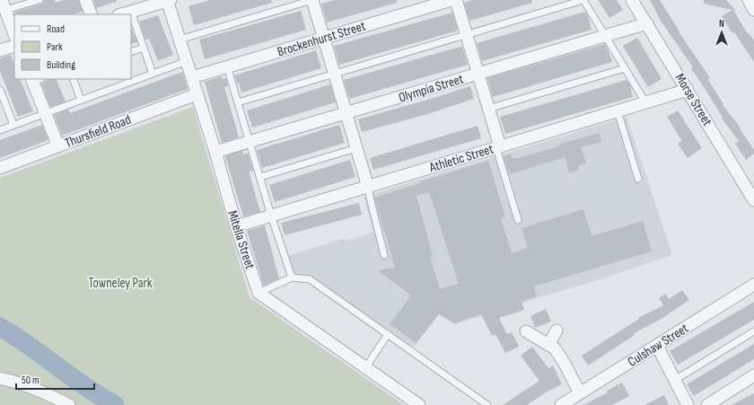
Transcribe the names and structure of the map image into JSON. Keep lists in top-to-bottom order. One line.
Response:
{"streets":{"street":["Brockenhurst Street","Olympia Street","Morse Street","Thursfield Road","Athletic Street","Mitella Street","Culshaw Street"]},"crossings":[["Brockenhurst Street","Mitella Street"],["Olympia Street","Morse Street"],["Olympia Street","Mitella Street"],["Morse Street","Athletic Street"],["Thursfield Road","Mitella Street"],["Athletic Street","Mitella Street"]],"parks":["Towneley Park"],"legend":["Road","Park","Building"],"scale_bar":"50 m","north":"top"}
